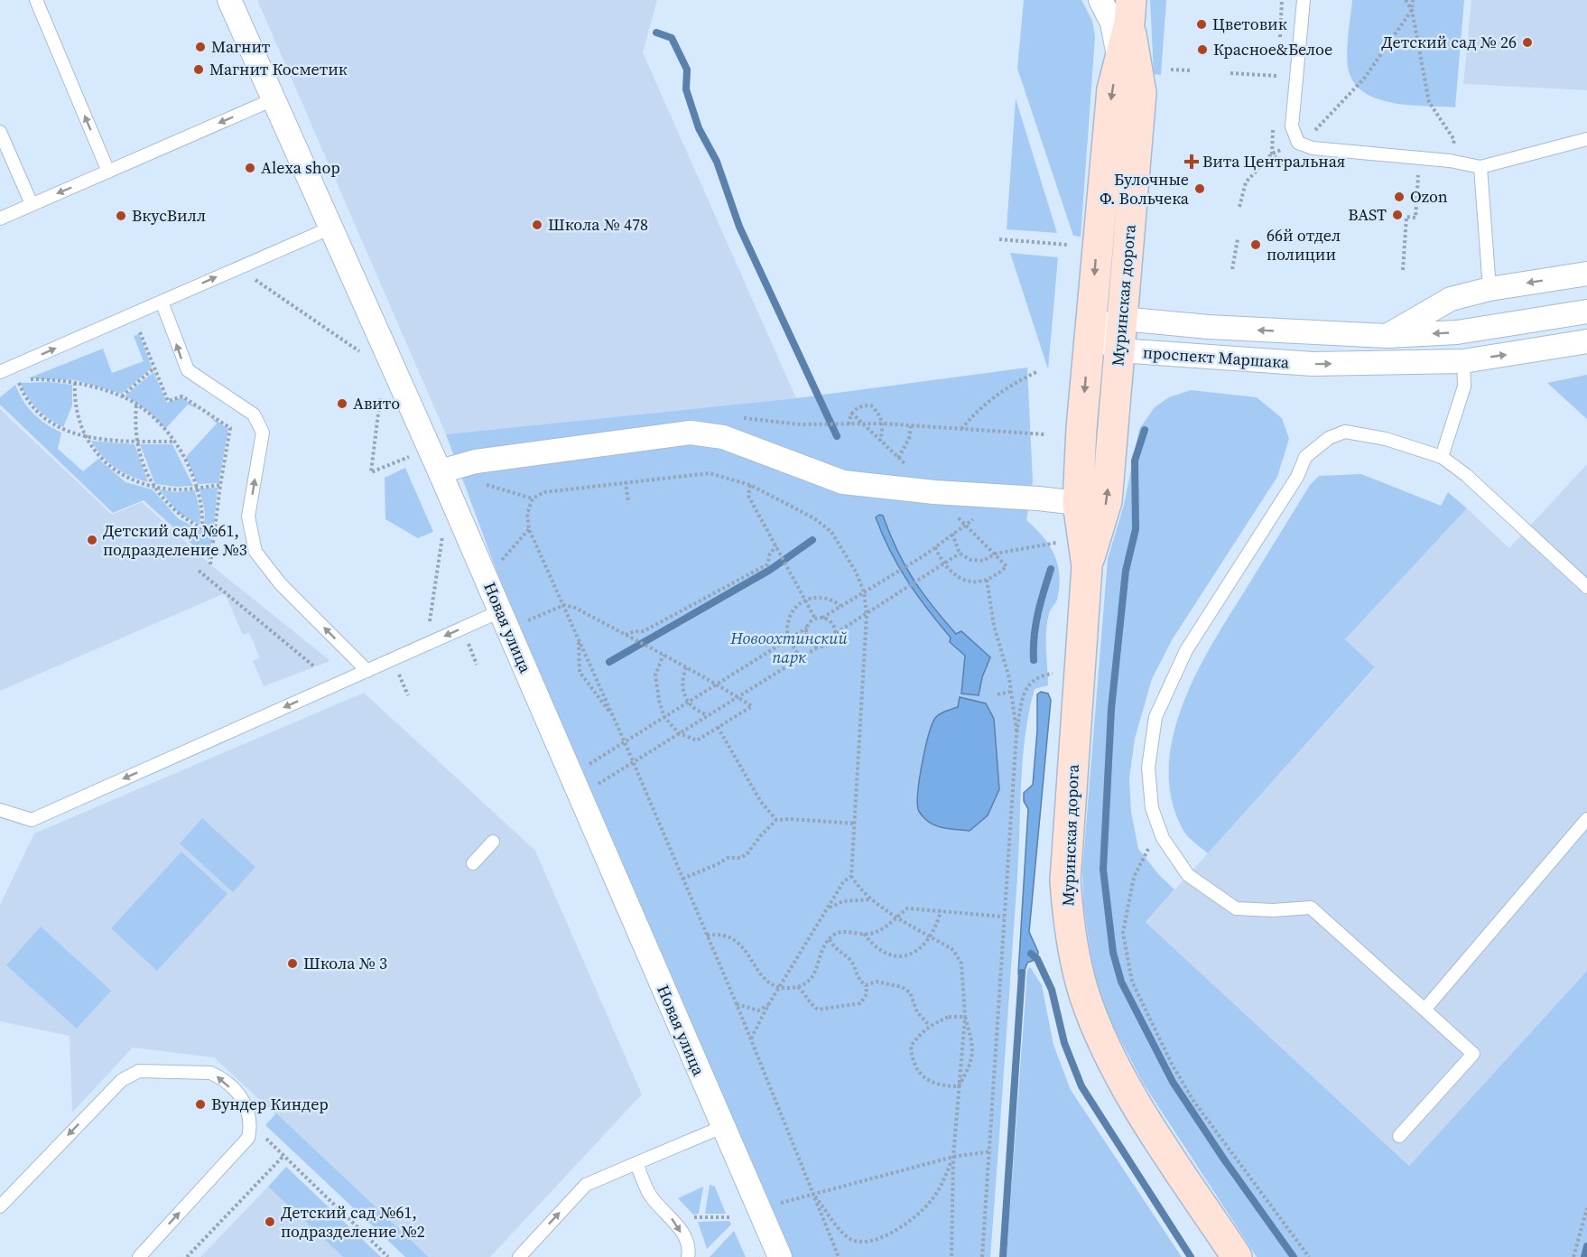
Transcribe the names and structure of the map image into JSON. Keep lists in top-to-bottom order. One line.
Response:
{"streets":{"street":["Муринская дорога","проспект Маршака","Новая улица"]},"crossings":[["Муринская дорога","проспект Маршака"]],"parks":["Новоохтинский парк"],"places":{"other":["Цветовик","Детский сад № 26","Магнит","Красное&Белое","Магнит Косметик","Alexa shop","Булочные Ф. Вольчека","Ozon","BAST","ВкусВилл","Школа № 478","66й отдел полиции","Авито","Детский сад №61, подразделение №3","Школа № 3","Вундер Киндер","Детский сад №61, подразделение №2"],"health":["Вита Центральная"]}}
